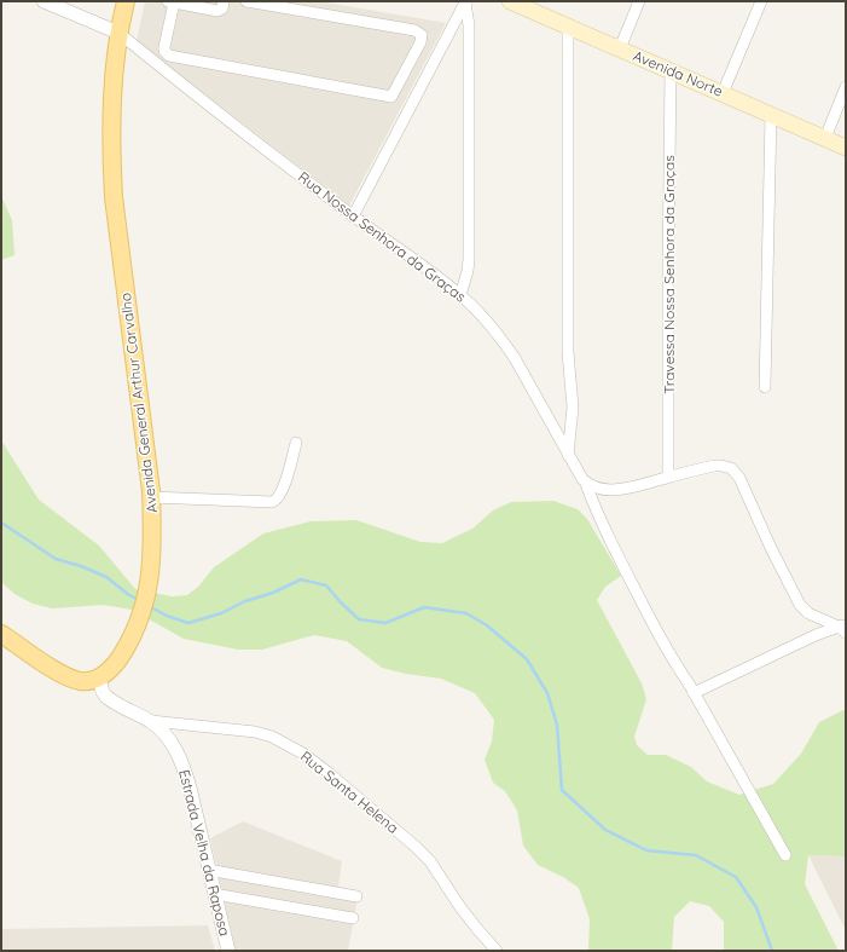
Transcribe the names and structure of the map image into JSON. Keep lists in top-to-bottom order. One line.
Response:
{"streets":{"main road":["Avenida Norte","Avenida General Arthur Carvalho"],"street":["Rua Nossa Senhora da Graças","Travessa Nossa Senhora da Graças","Rua Santa Helena","Estrada Velha da Raposa"]},"crossings":[["Avenida Norte","Travessa Nossa Senhora da Graças"],["Rua Nossa Senhora da Graças","Avenida General Arthur Carvalho"],["Avenida General Arthur Carvalho","Estrada Velha da Raposa"],["Rua Santa Helena","Estrada Velha da Raposa"]]}
